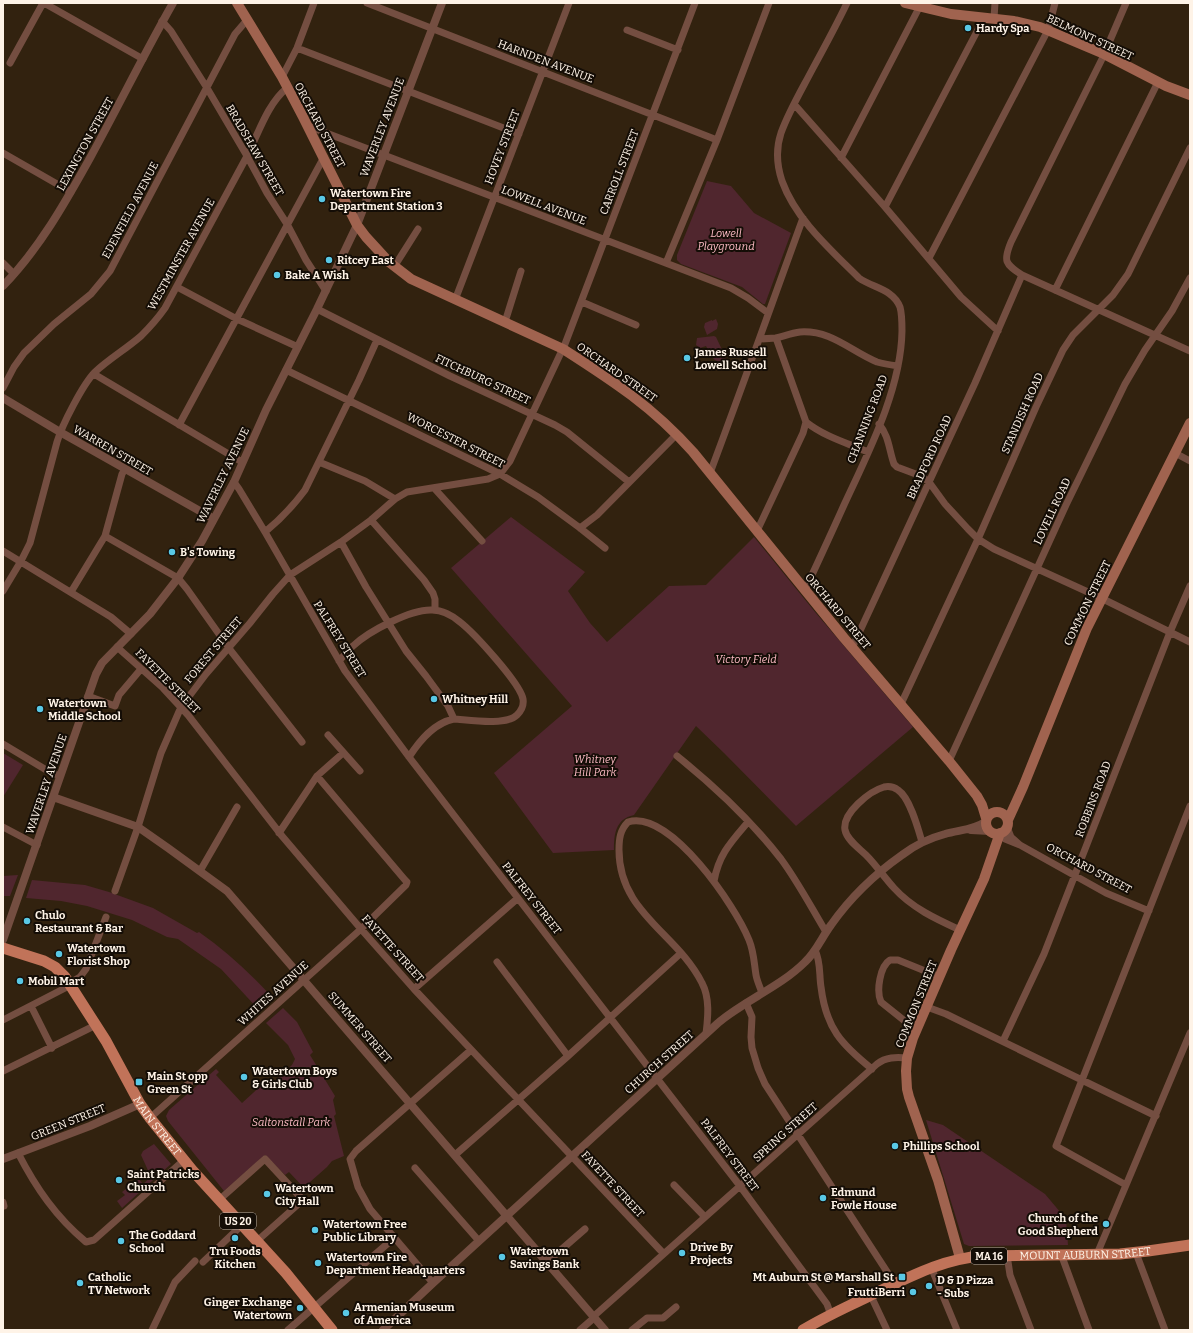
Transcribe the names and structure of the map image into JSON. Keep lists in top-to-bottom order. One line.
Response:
{"streets":{"main road":["BELMONT STREET","ORCHARD STREET","COMMON STREET","MAIN STREET","US 20","MOUNT AUBURN STREET","MA 16"],"street":["HARNDEN AVENUE","WAVERLEY AVENUE","LEXINGTON STREET","HOVEY STREET","BRADSHAW STREET","CARROLL STREET","LOWELL AVENUE","EDENFIELD AVENUE","WESTMINSTER AVENUE","FITCHBURG STREET","STANDISH ROAD","CHANNING ROAD","WORCESTER STREET","WARREN STREET","BRADFORD ROAD","LOVELL ROAD","PALFREY STREET","FOREST STREET","FAYETTE STREET","ROBBINS ROAD","WHITES AVENUE","SUMMER STREET","CHURCH STREET","GREEN STREET","SPRING STREET"]},"crossings":[["HARNDEN AVENUE","WAVERLEY AVENUE"],["HARNDEN AVENUE","HOVEY STREET"],["HARNDEN AVENUE","CARROLL STREET"],["ORCHARD STREET","WAVERLEY AVENUE"],["ORCHARD STREET","HOVEY STREET"],["ORCHARD STREET","CARROLL STREET"],["ORCHARD STREET","LOWELL AVENUE"],["ORCHARD STREET","EDENFIELD AVENUE"],["ORCHARD STREET","WESTMINSTER AVENUE"],["ORCHARD STREET","STANDISH ROAD"],["ORCHARD STREET","CHANNING ROAD"],["ORCHARD STREET","BRADFORD ROAD"],["ORCHARD STREET","LOVELL ROAD"],["ORCHARD STREET","COMMON STREET"],["ORCHARD STREET","ROBBINS ROAD"],["ORCHARD STREET","CHURCH STREET"],["WAVERLEY AVENUE","BRADSHAW STREET"],["WAVERLEY AVENUE","LOWELL AVENUE"],["WAVERLEY AVENUE","FITCHBURG STREET"],["WAVERLEY AVENUE","WORCESTER STREET"],["WAVERLEY AVENUE","WARREN STREET"],["WAVERLEY AVENUE","PALFREY STREET"],["WAVERLEY AVENUE","FAYETTE STREET"],["WAVERLEY AVENUE","SUMMER STREET"],["LEXINGTON STREET","BRADSHAW STREET"],["HOVEY STREET","LOWELL AVENUE"],["BRADSHAW STREET","EDENFIELD AVENUE"],["BRADSHAW STREET","WESTMINSTER AVENUE"],["CARROLL STREET","LOWELL AVENUE"],["CARROLL STREET","FITCHBURG STREET"],["CARROLL STREET","WORCESTER STREET"],["CARROLL STREET","FOREST STREET"],["WESTMINSTER AVENUE","WARREN STREET"],["WORCESTER STREET","FOREST STREET"],["COMMON STREET","CHURCH STREET"],["COMMON STREET","SPRING STREET"],["COMMON STREET","MOUNT AUBURN STREET"],["PALFREY STREET","FOREST STREET"],["PALFREY STREET","CHURCH STREET"],["PALFREY STREET","SPRING STREET"],["PALFREY STREET","MOUNT AUBURN STREET"],["FOREST STREET","FAYETTE STREET"],["FOREST STREET","SUMMER STREET"],["FAYETTE STREET","WHITES AVENUE"],["FAYETTE STREET","CHURCH STREET"],["FAYETTE STREET","SPRING STREET"],["WHITES AVENUE","SUMMER STREET"],["WHITES AVENUE","MAIN STREET"],["SUMMER STREET","CHURCH STREET"],["SUMMER STREET","SPRING STREET"],["GREEN STREET","MAIN STREET"]],"parks":["Lowell Playground","Victory Field","Whitney Hill Park","Saltonstall Park"],"places":{"other":["Hardy Spa","Watertown Fire Department Station 3","Ritcey East","Bake A Wish","James Russell Lowell School","B's Towing","Whitney Hill","Watertown Middle School","Chulo Restaurant & Bar","Watertown Florist Shop","Mobil Mart","Watertown Boys & Girls Club","Phillips School","Saint Patricks Church","Watertown City Hall","Edmund Fowle House","Church of the Good Shepherd","Watertown Free Public Library","Tru Foods Kitchen","The Goddard School","Drive By Projects","Watertown Savings Bank","Watertown Fire Department Headquarters","Catholic TV Network","D & D Pizza - Subs","FruttiBerri","Ginger Exchange Watertown","Armenian Museum of America"],"transit":["Main St opp Green St","Mt Auburn St @ Marshall St"]}}
